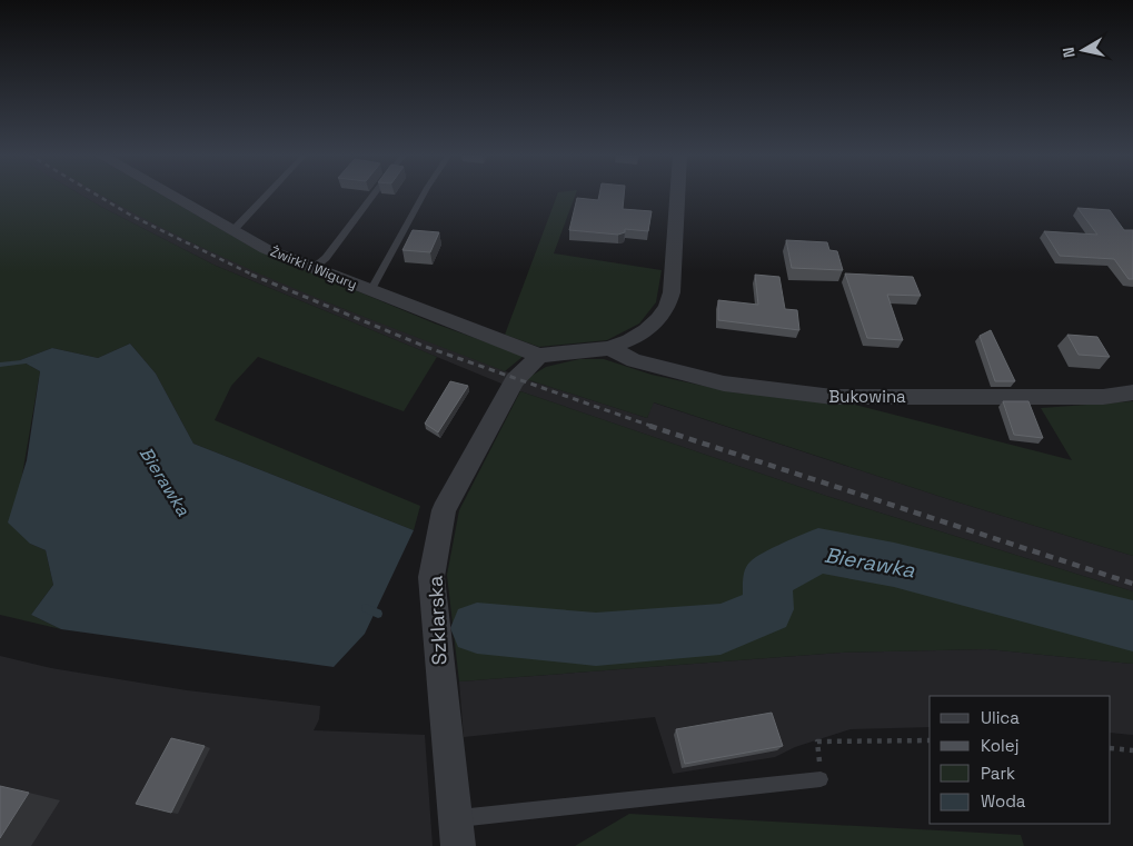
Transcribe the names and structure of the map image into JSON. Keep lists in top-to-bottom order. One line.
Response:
{"streets":{"street":["Żwirki i Wigury","Bukowina","Szklarska"]},"crossings":[["Żwirki i Wigury","Szklarska"]],"water":["Bierawka"],"legend":["Ulica","Kolej","Park","Woda"],"north":"left"}
